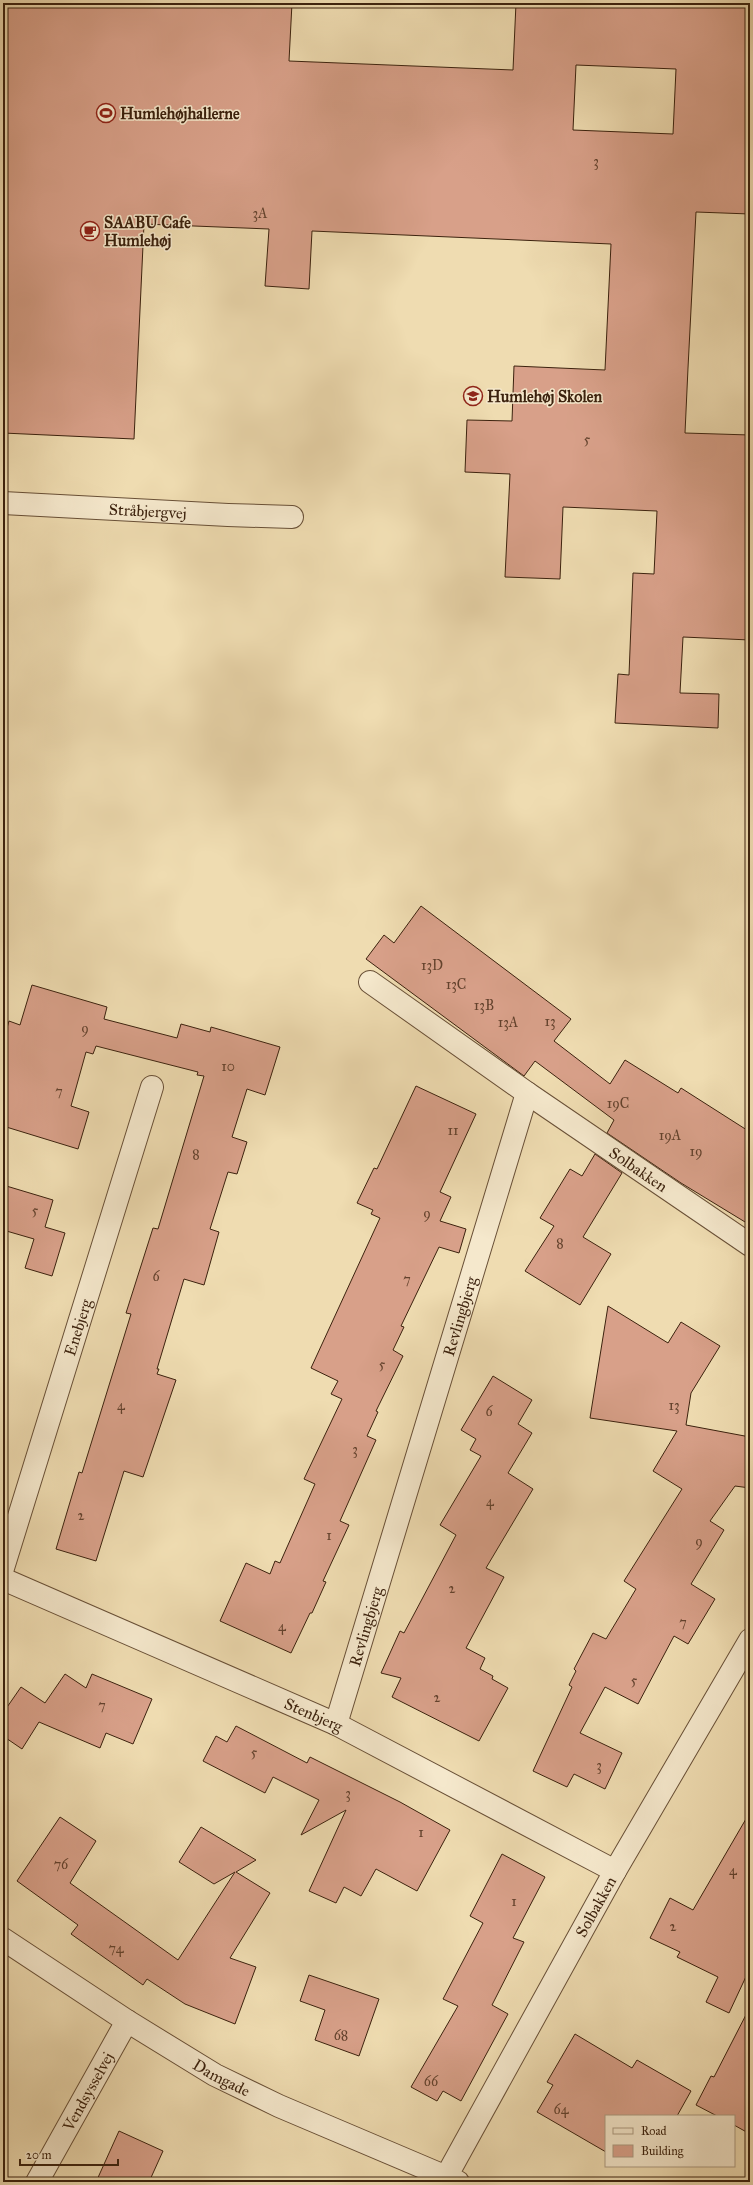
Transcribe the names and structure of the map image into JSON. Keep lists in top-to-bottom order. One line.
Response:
{"streets":{"street":["Stråbjergvej","Solbakken","Revlingbjerg","Enebjerg","Stenbjerg","Damgade","Vendsysselvej"]},"crossings":[["Solbakken","Revlingbjerg"],["Solbakken","Stenbjerg"],["Solbakken","Damgade"],["Revlingbjerg","Stenbjerg"],["Damgade","Vendsysselvej"]],"places":{"sports":["Humlehøjhallerne"],"cafe":["SAABU Cafe Humlehøj"],"school or university":["Humlehøj Skolen"]},"house_numbers":["3","3A","5","13D","13C","13B","13","13A","9","10","7","19C","11","19A","19","8","5","9","8","6","7","5","4","13","6","3","4","2","1","9","2","7","4","5","2","7","5","3","3","1","76","4","1","2","74","68","66","64"],"legend":["Road","Building"],"scale_bar":"20 m"}
